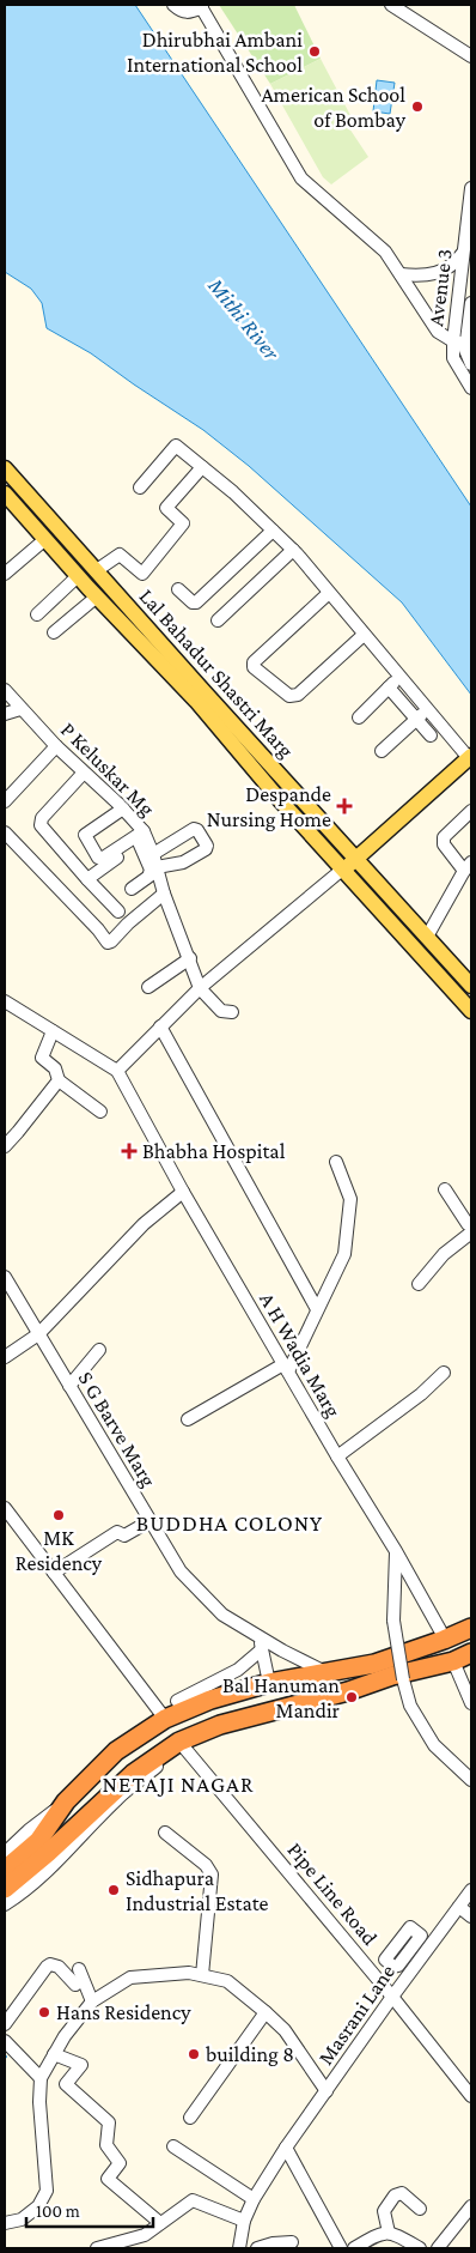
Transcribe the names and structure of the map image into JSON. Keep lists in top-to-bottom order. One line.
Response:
{"streets":{"main road":["Lal Bahadur Shastri Marg"],"street":["Avenue 3","P Keluskar Mg","A H Wadia Marg","S G Barve Marg","Pipe Line Road","Masrani Lane"]},"crossings":[["Pipe Line Road","Masrani Lane"]],"districts":["BUDDHA COLONY","NETAJI NAGAR"],"water":["Mithi River"],"places":{"other":["Dhirubhai Ambani International School","American School of Bombay","MK Residency","Bal Hanuman Mandir","Sidhapura Industrial Estate","Hans Residency","building 8"],"health":["Despande Nursing Home","Bhabha Hospital"]},"scale_bar":"100 m"}
